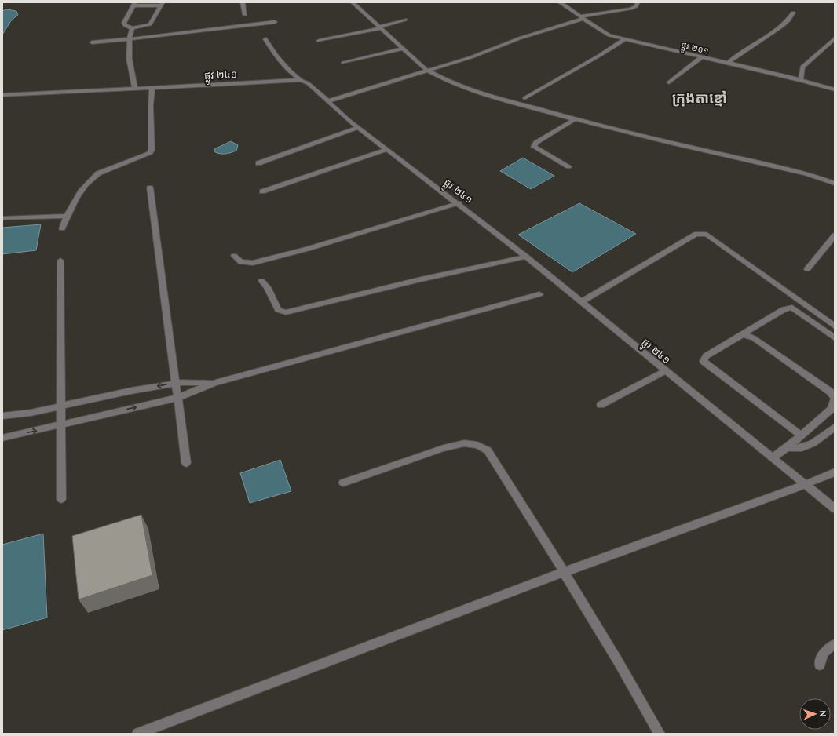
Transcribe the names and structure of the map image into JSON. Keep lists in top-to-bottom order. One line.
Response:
{"streets":{"street":["ផ្លូវ ២០១","ផ្លូវ ២៤១"]},"districts":["ក្រុងតាខ្មៅ"],"north":"right"}
